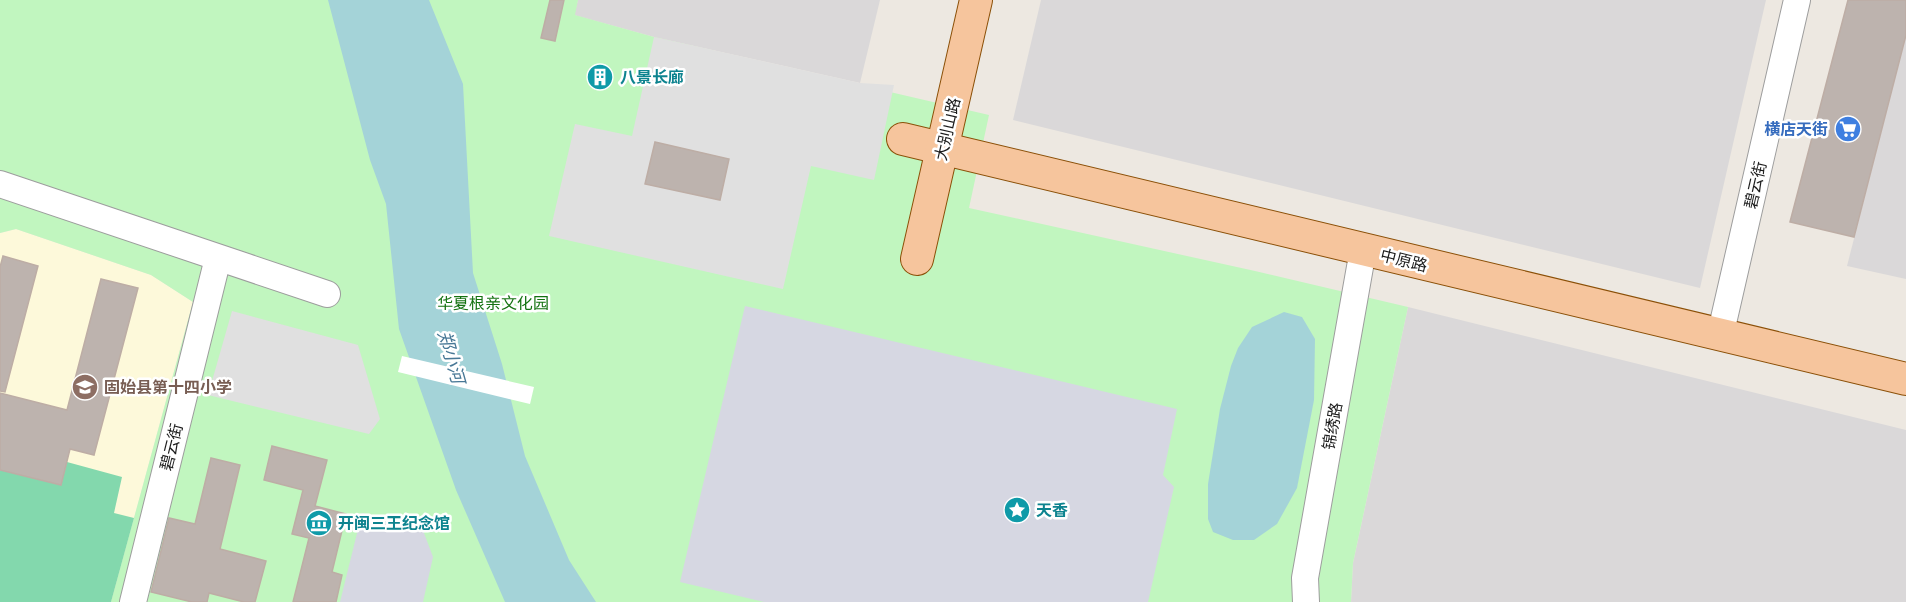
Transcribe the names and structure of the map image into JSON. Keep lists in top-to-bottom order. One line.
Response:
{"streets":{"main road":["大别山路","中原路"],"street":["碧云街","锦绣路"]},"crossings":[["大别山路","中原路"],["碧云街","中原路"],["中原路","锦绣路"]],"water":["郑小河"],"parks":["华夏根亲文化园"],"places":{"building":["八景长廊"],"supermarket":["横店天街"],"school or university":["固始县第十四小学"],"place":["天香"],"museum":["开闽三王纪念馆"]}}
